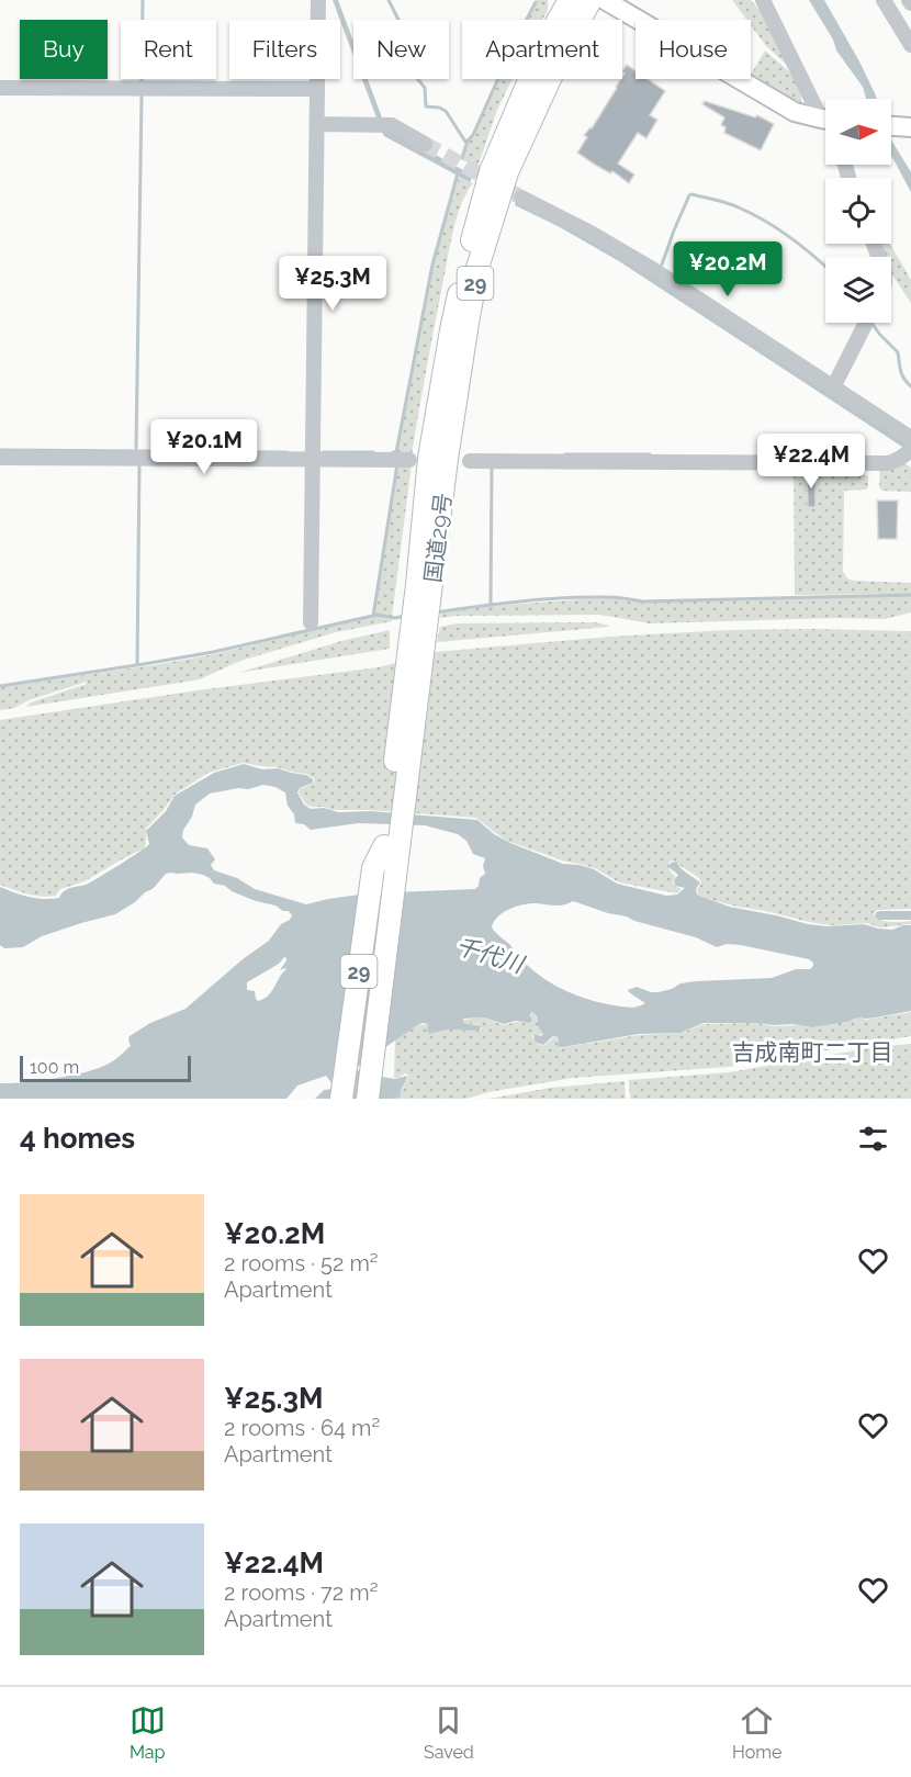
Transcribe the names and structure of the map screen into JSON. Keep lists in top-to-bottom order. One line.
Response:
{"streets":{"highway":["29","国道29号"]},"crossings":[["29","国道29号"]],"districts":["吉成南町二丁目"],"water":["千代川"],"scale_bar":"100 m","north":"right","page":{"chip":["Buy","Rent","Filters","New","Apartment","House"],"price":["¥20.2M","¥25.3M","¥20.1M","¥22.4M"],"scale":"100 m","heading":"4 homes","list":[{"name":"¥20.2M","note":"2 rooms · 52 m² · Apartment"},{"name":"¥25.3M","note":"2 rooms · 64 m² · Apartment"},{"name":"¥22.4M","note":"2 rooms · 72 m² · Apartment"}],"tabs":["Map","Saved","Home"]}}
